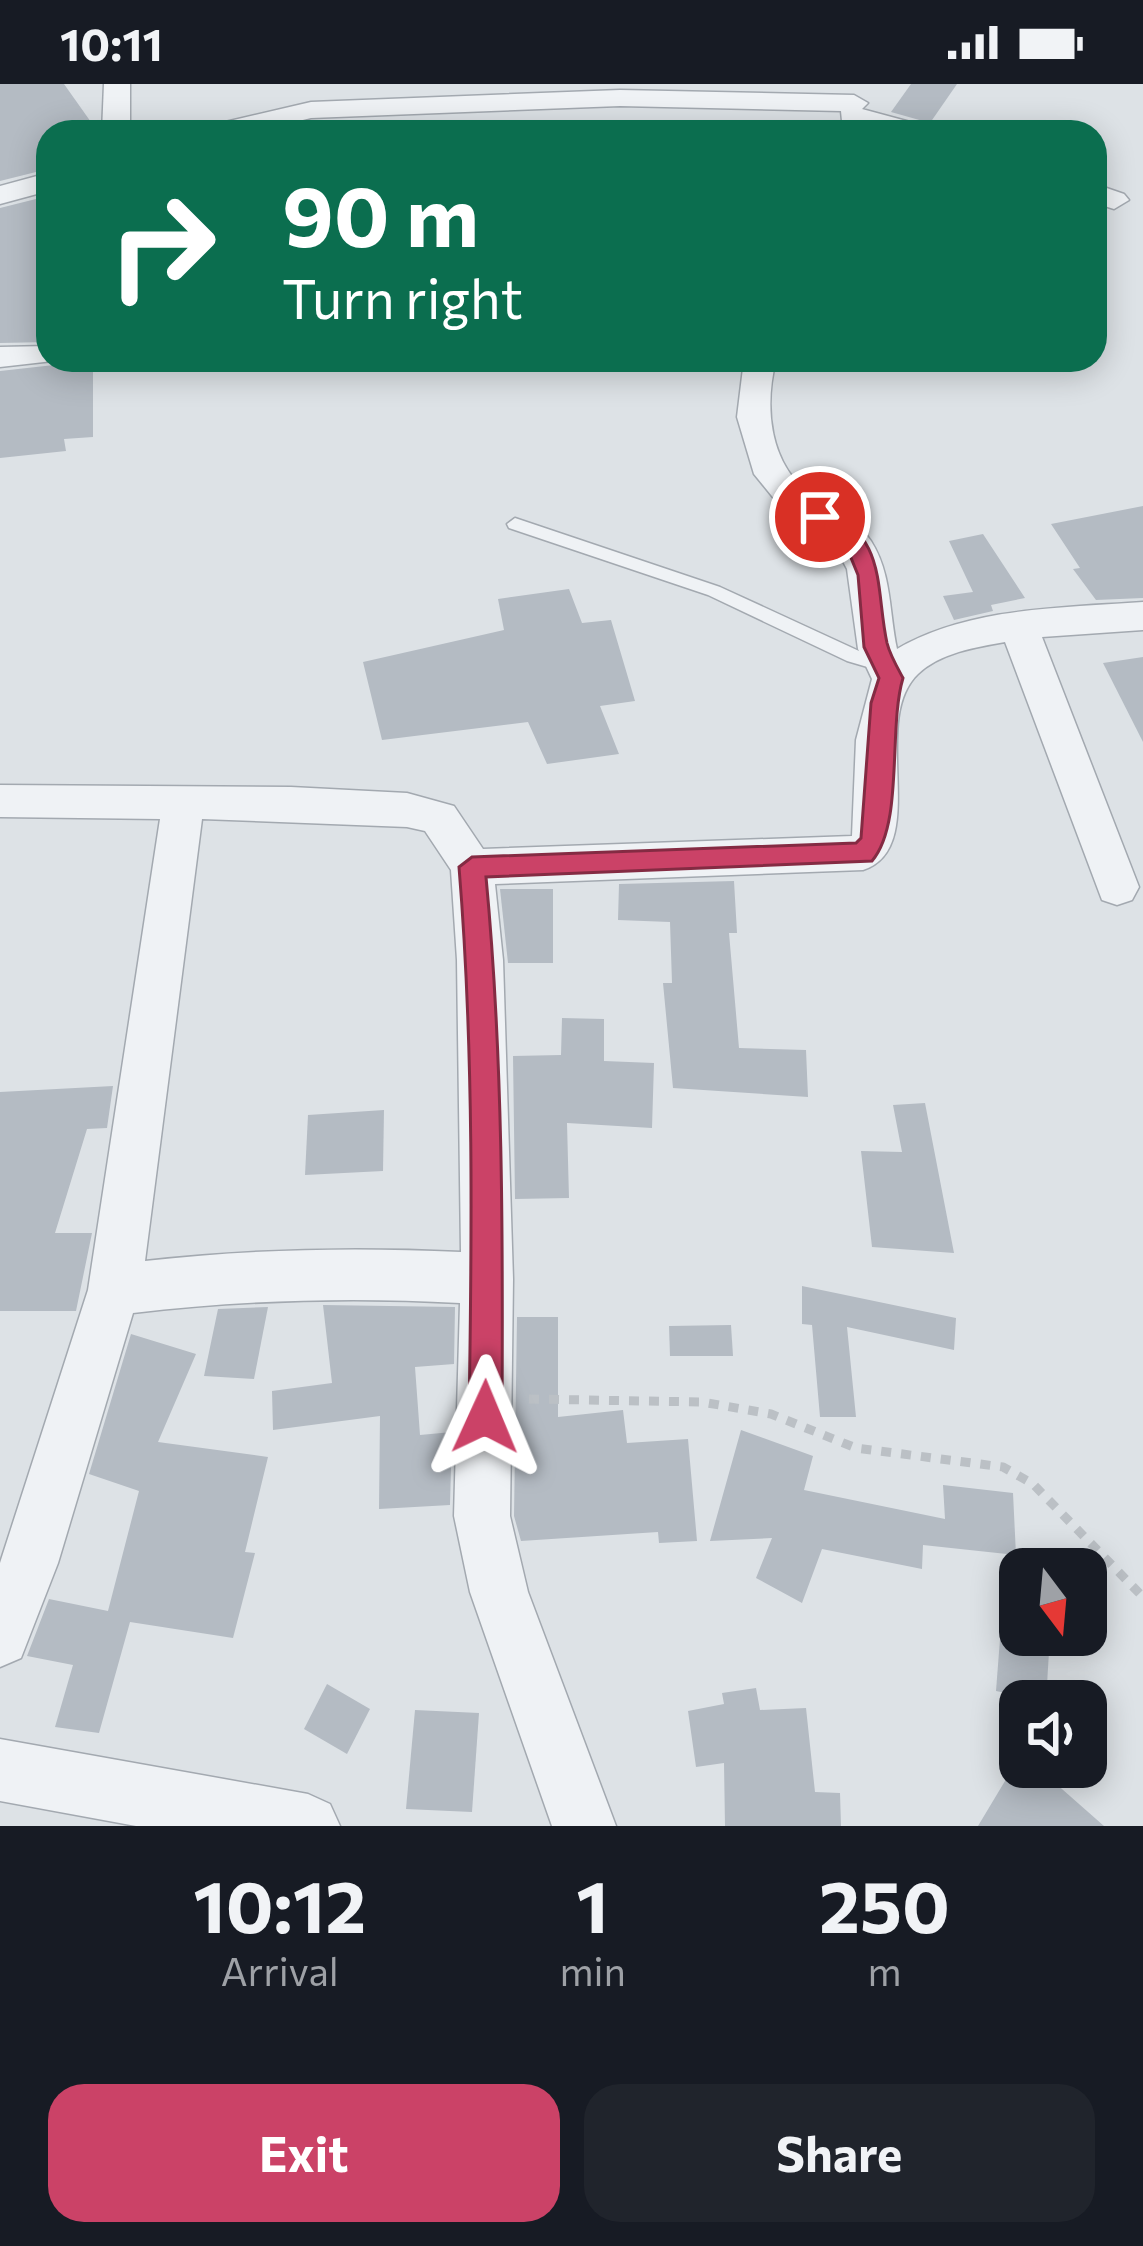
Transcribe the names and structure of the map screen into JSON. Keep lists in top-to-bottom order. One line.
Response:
{"north":"bottom","page":{"status":"10:11","turn":["90 m","Turn right"],"eta":["10:12","Arrival","1","min","250","m"],"buttons":["Exit","Share"]}}
